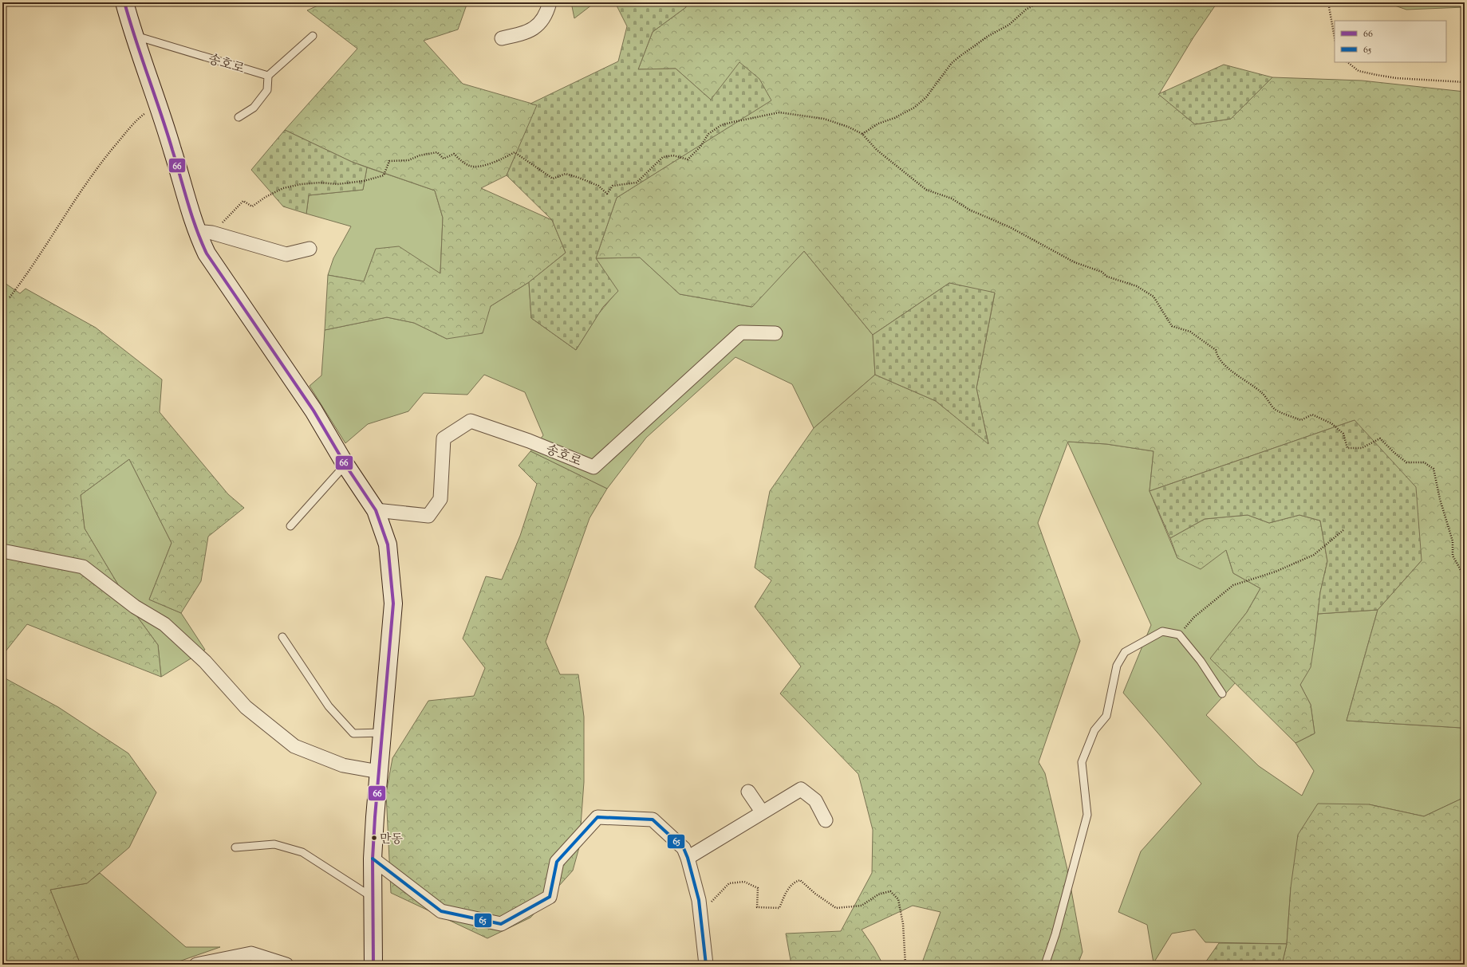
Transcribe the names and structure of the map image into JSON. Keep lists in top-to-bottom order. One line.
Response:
{"streets":{"street":["송호로"]},"places":["만동"],"lines":["transit line 66","transit line 65"],"legend":["66","65"]}
